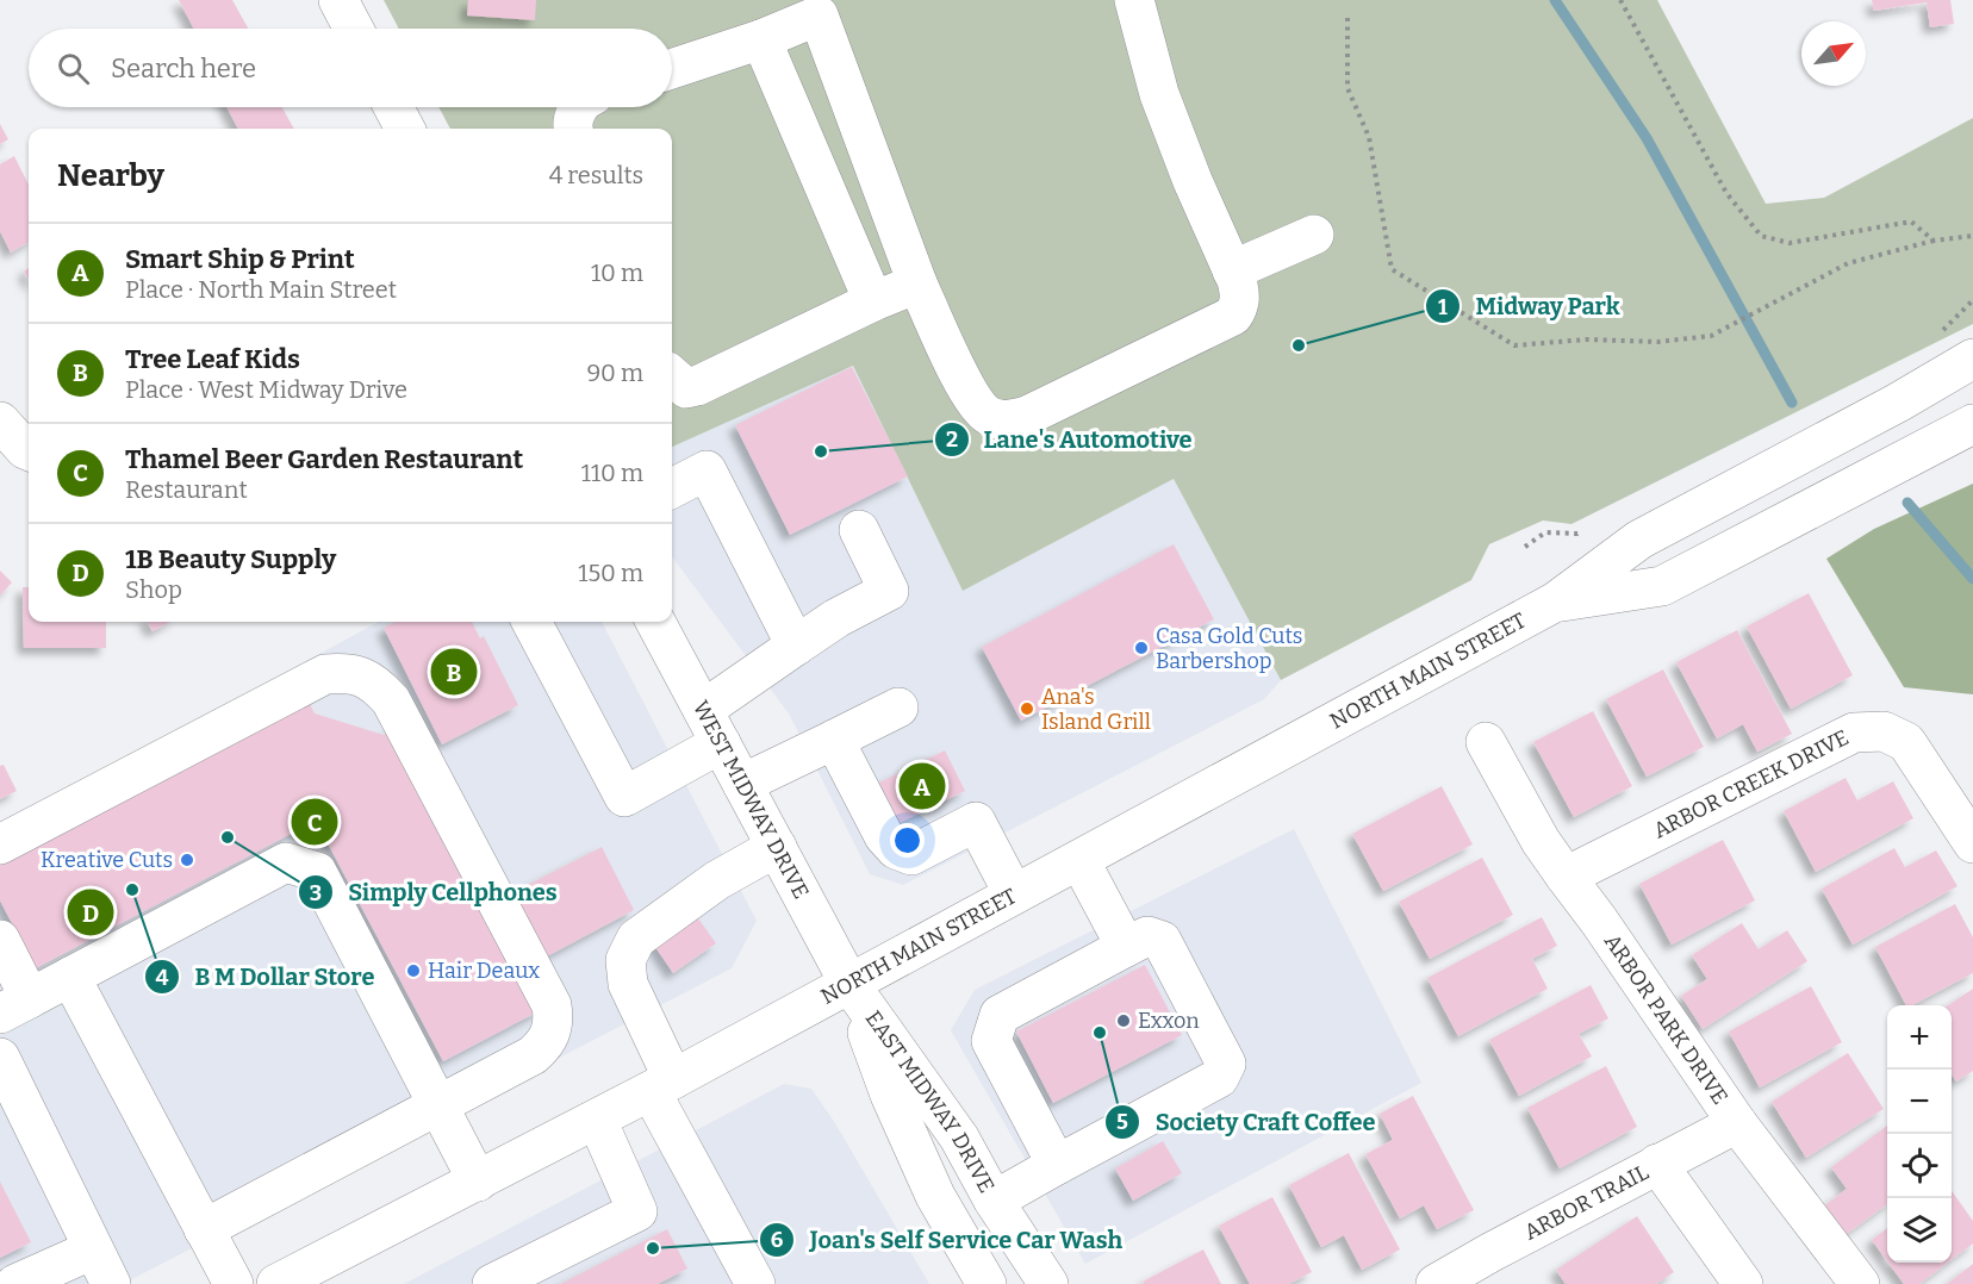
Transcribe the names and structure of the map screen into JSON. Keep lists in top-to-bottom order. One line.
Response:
{"streets":{"main road":["NORTH MAIN STREET","ARBOR CREEK DRIVE","WEST MIDWAY DRIVE","ARBOR PARK DRIVE","EAST MIDWAY DRIVE","ARBOR TRAIL"]},"crossings":[["NORTH MAIN STREET","WEST MIDWAY DRIVE"],["NORTH MAIN STREET","EAST MIDWAY DRIVE"],["ARBOR CREEK DRIVE","ARBOR PARK DRIVE"],["WEST MIDWAY DRIVE","EAST MIDWAY DRIVE"],["ARBOR PARK DRIVE","ARBOR TRAIL"]],"places":["Midway Park","Lane's Automotive","Casa Gold Cuts Barbershop","Ana's Island Grill","Simply Cellphones","Kreative Cuts","B M Dollar Store","Hair Deaux","Exxon","Society Craft Coffee","Joan's Self Service Car Wash"],"north":"top right","page":{"search":"Search here","heading":["Nearby","4 results"],"list":[{"mark":"A","name":"Smart Ship & Print","note":"Place · North Main Street","value":"10 m"},{"mark":"B","name":"Tree Leaf Kids","note":"Place · West Midway Drive","value":"90 m"},{"mark":"C","name":"Thamel Beer Garden Restaurant","note":"Restaurant","value":"110 m"},{"mark":"D","name":"1B Beauty Supply","note":"Shop","value":"150 m"}],"pins":["B","A","C","D"],"map_buttons":["+","−"]}}
